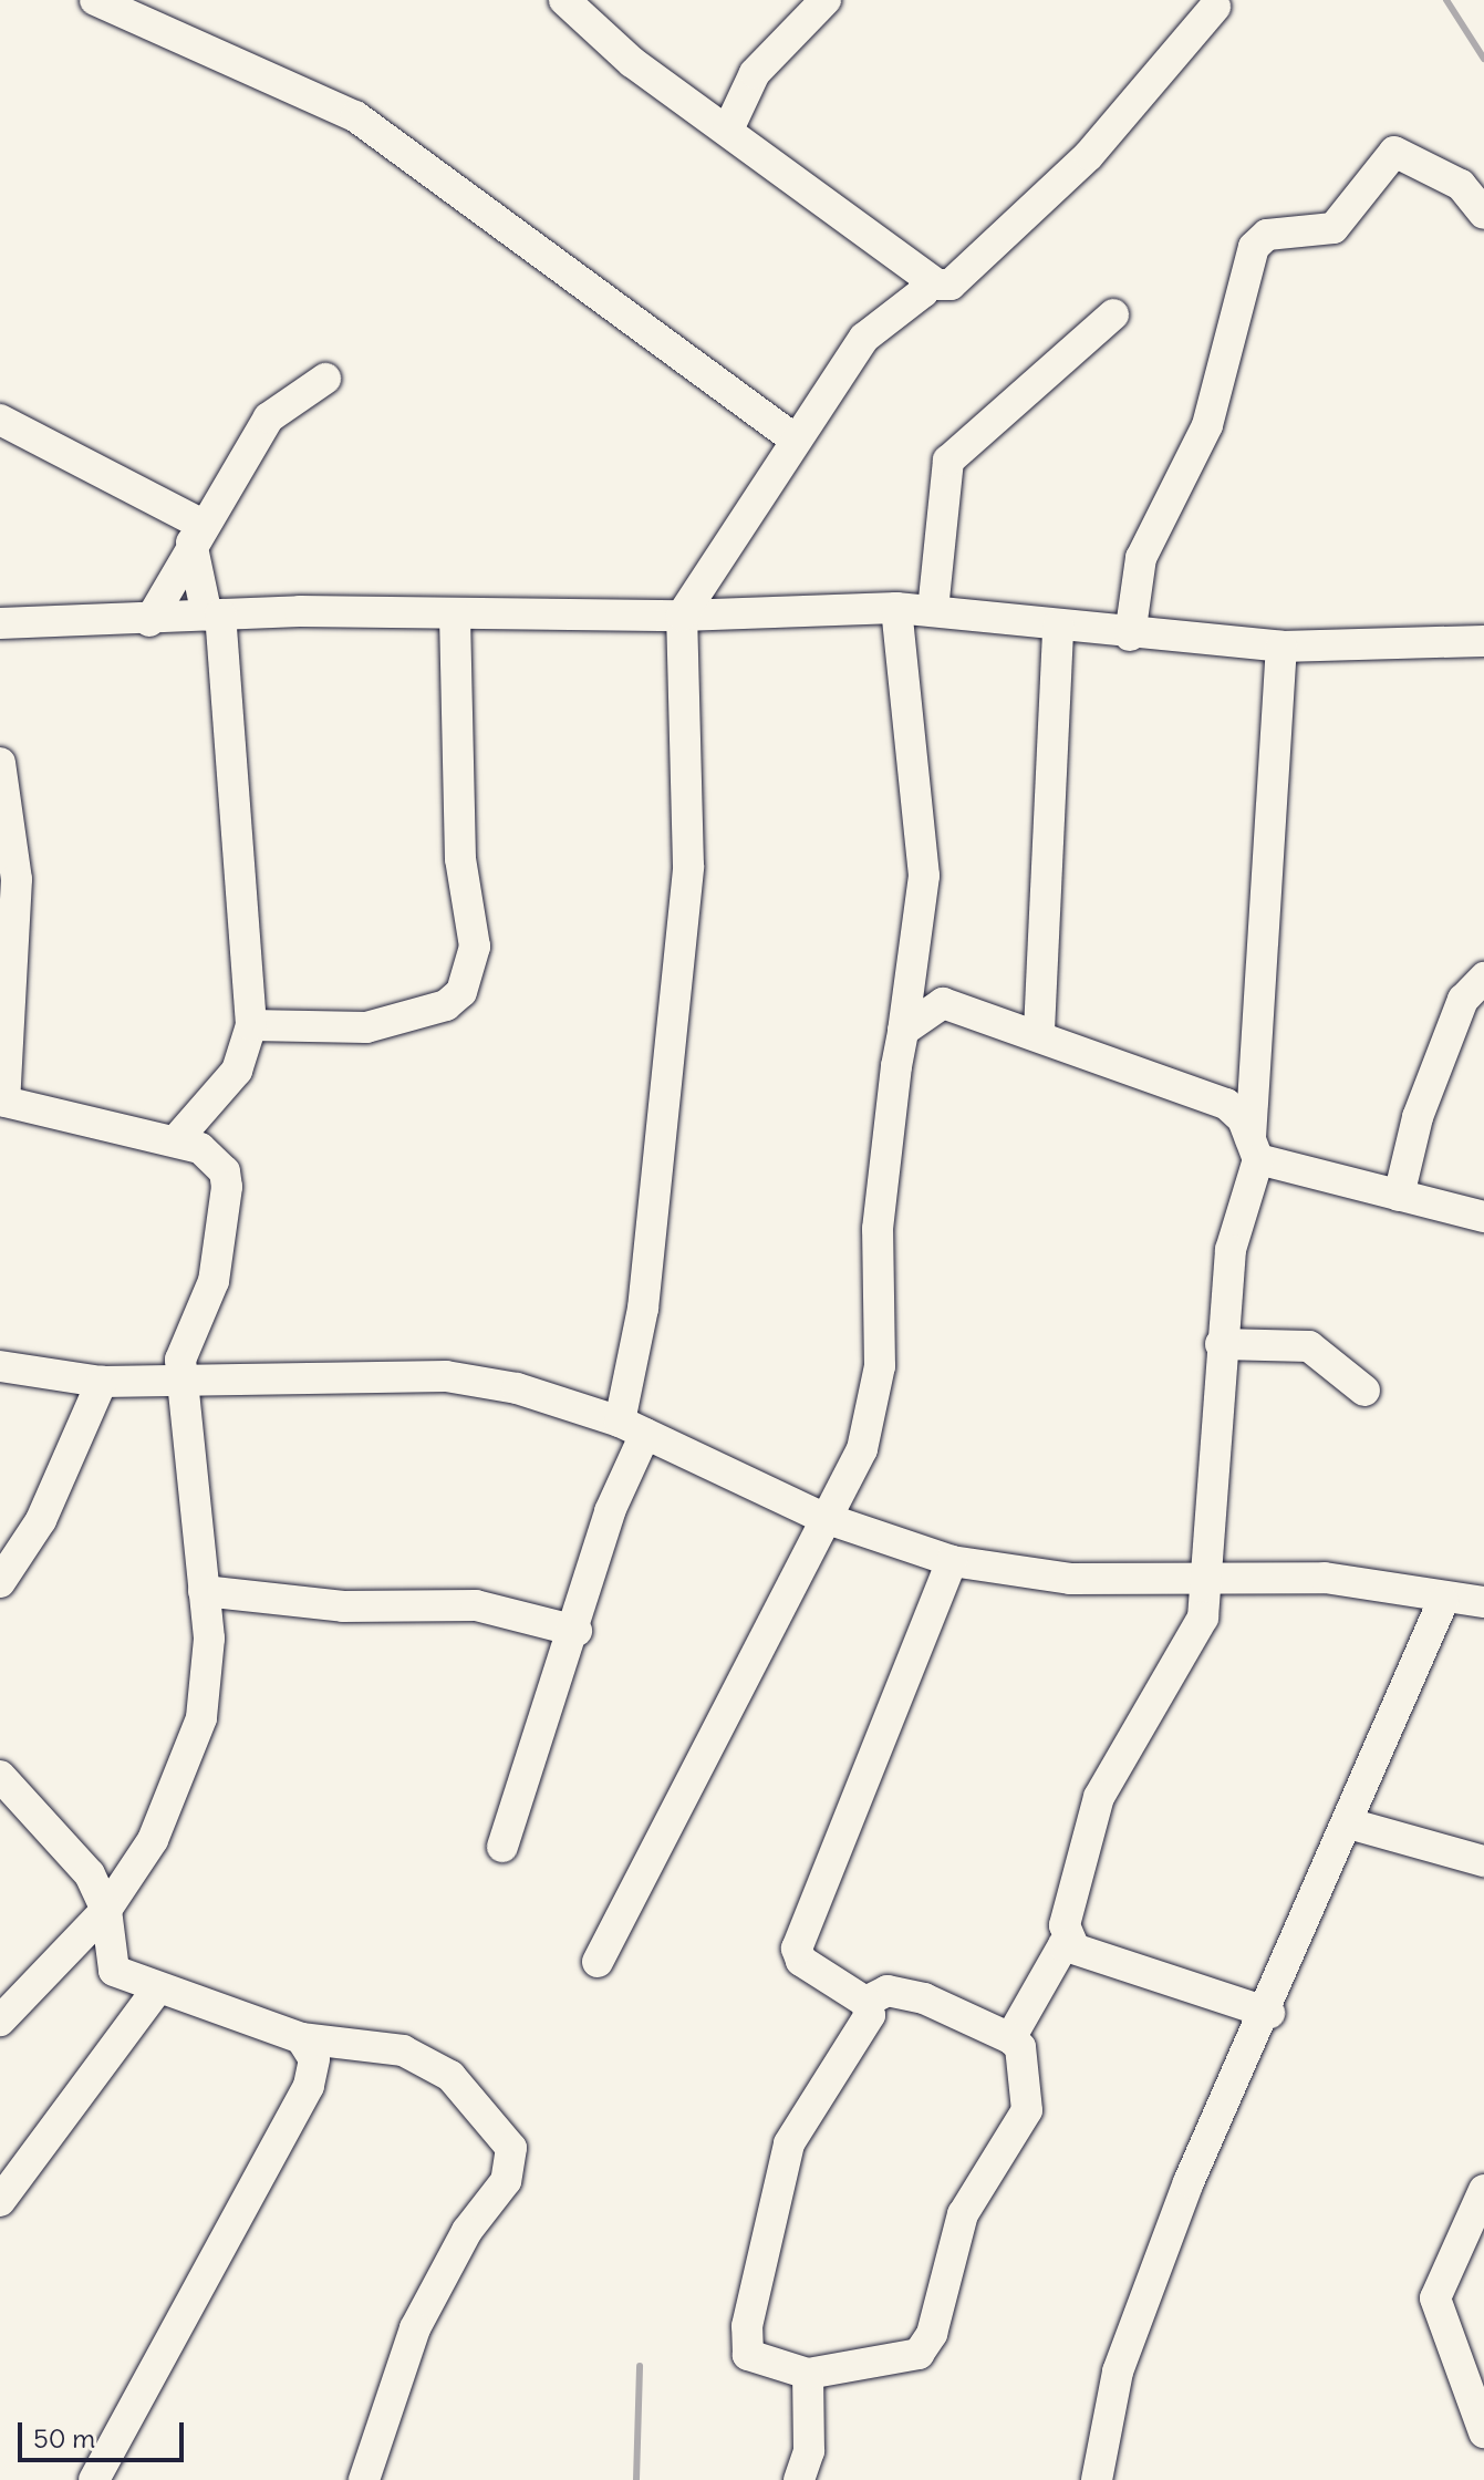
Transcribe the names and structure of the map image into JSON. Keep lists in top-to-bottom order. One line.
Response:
{"scale_bar":"50 m"}
